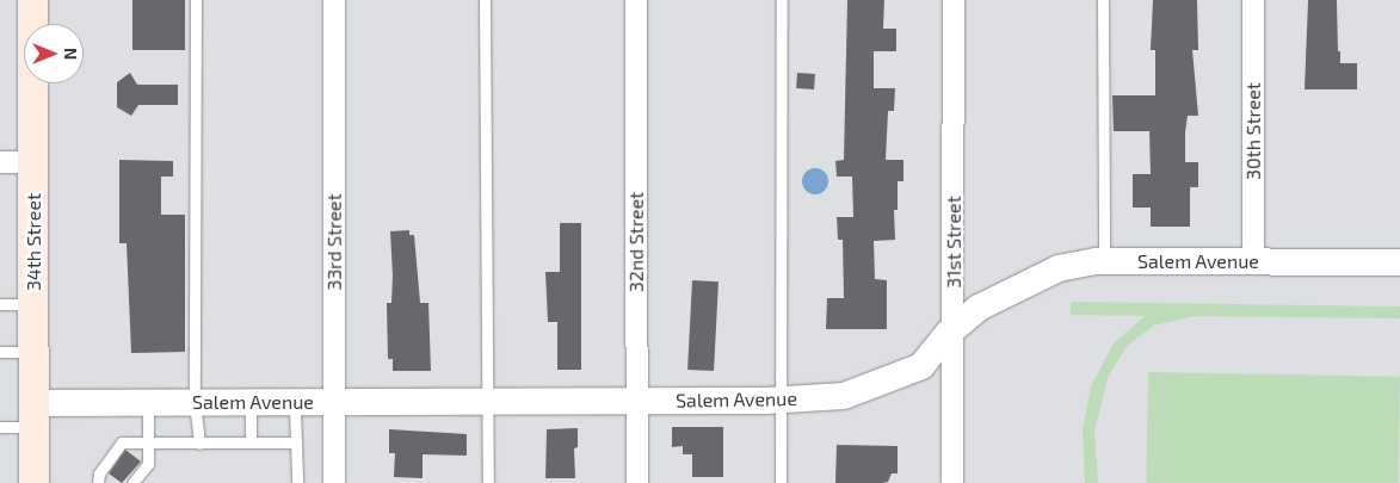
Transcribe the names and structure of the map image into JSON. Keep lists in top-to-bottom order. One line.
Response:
{"streets":{"main road":["34th Street"],"street":["30th Street","33rd Street","32nd Street","31st Street","Salem Avenue"]},"crossings":[["30th Street","Salem Avenue"],["34th Street","Salem Avenue"],["33rd Street","Salem Avenue"],["32nd Street","Salem Avenue"],["31st Street","Salem Avenue"]],"north":"right"}
